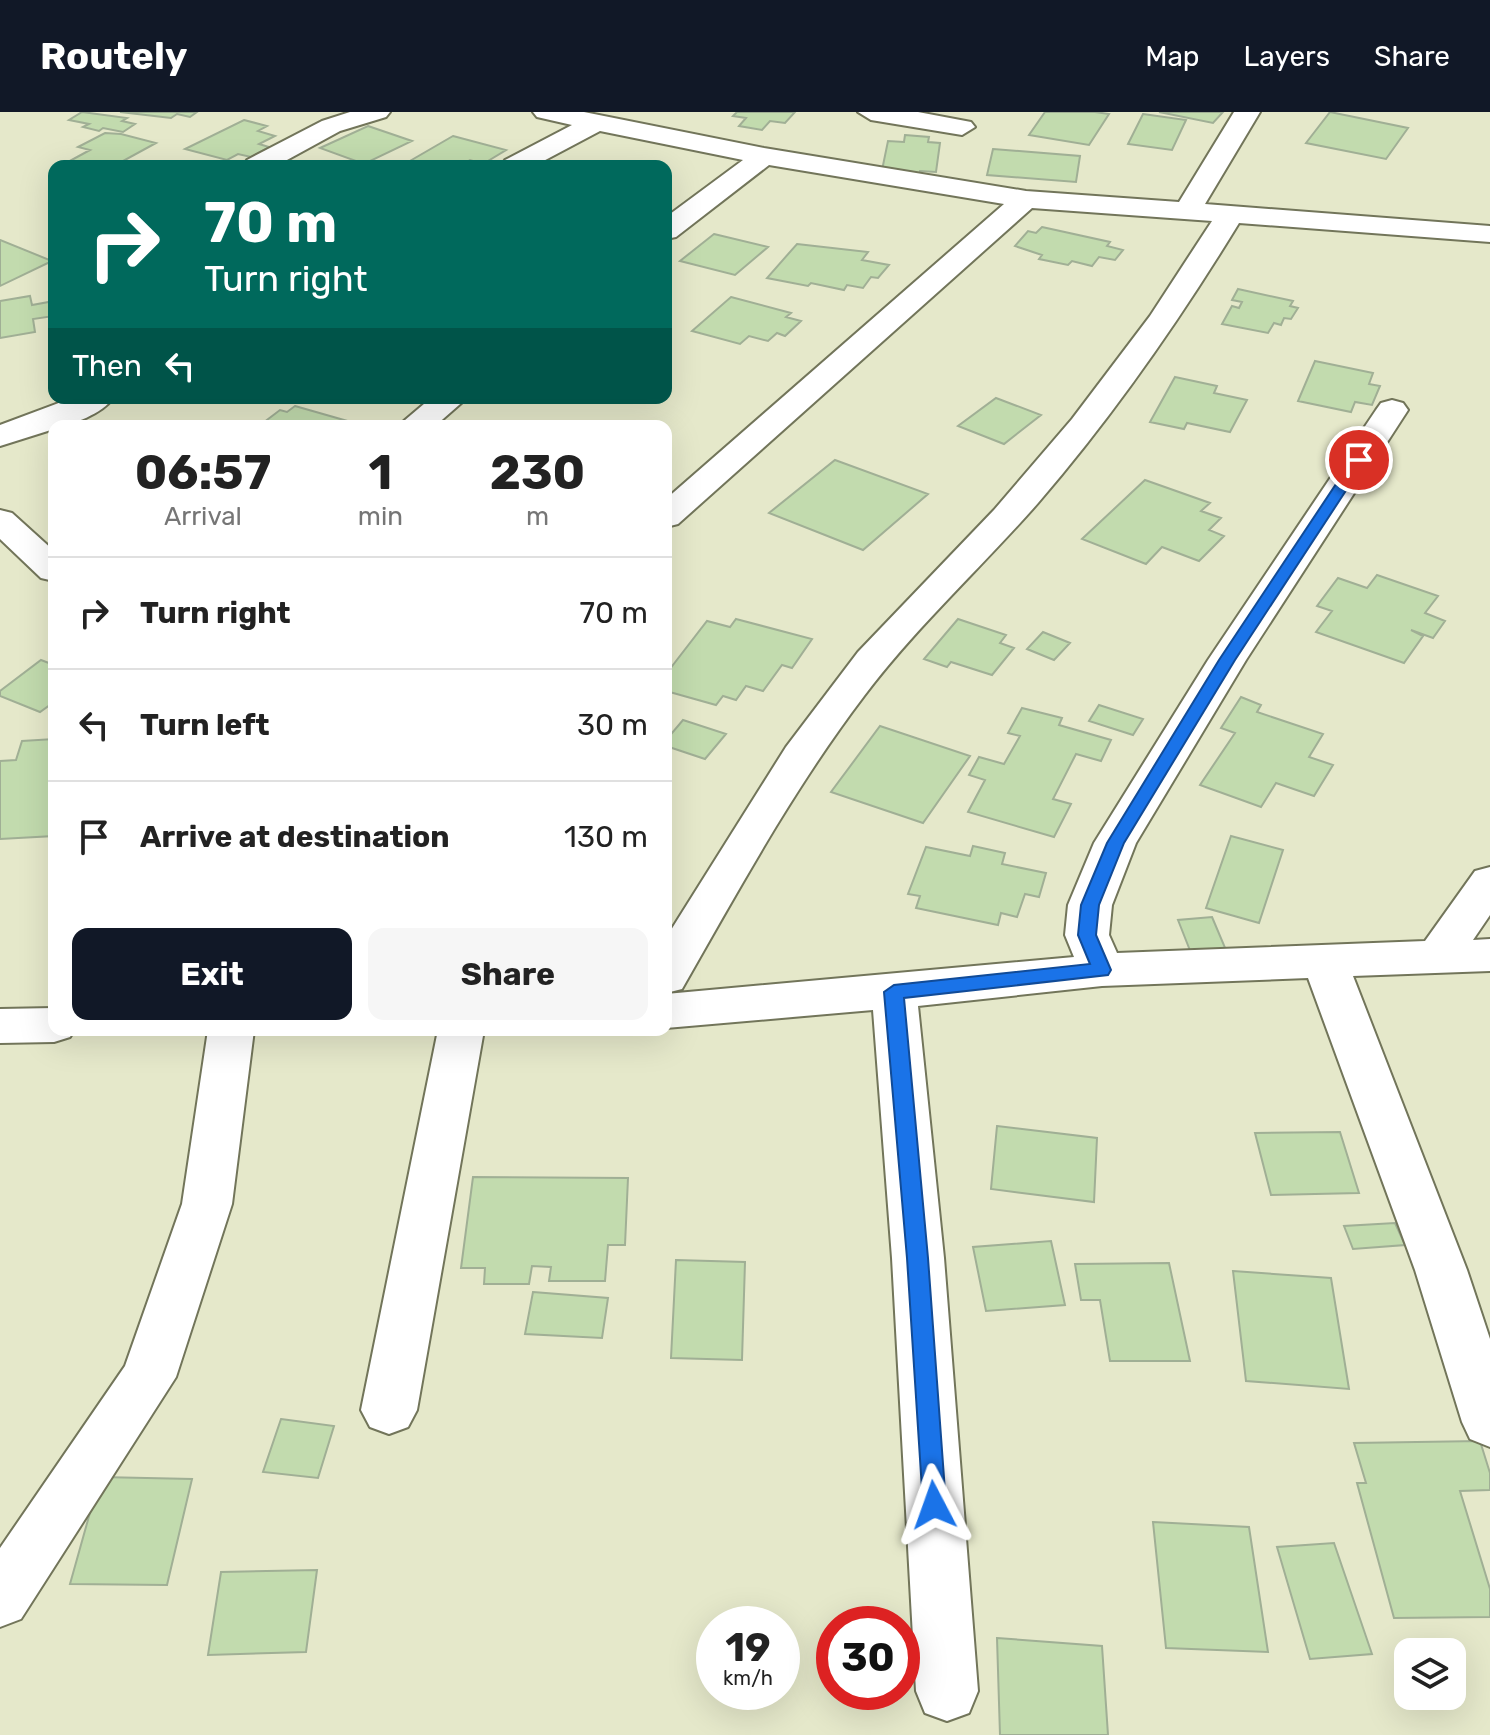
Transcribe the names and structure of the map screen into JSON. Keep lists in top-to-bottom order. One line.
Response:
{"page":{"header":"Routely","nav":["Map","Layers","Share"],"turn":["70 m","Turn right"],"then":"Then","eta":["06:57","Arrival","1","min","230","m"],"list":[{"name":"Turn right","value":"70 m"},{"name":"Turn left","value":"30 m"},{"name":"Arrive at destination","value":"130 m"}],"buttons":["Exit","Share"],"speed":"19 km/h","limit":"30"}}
